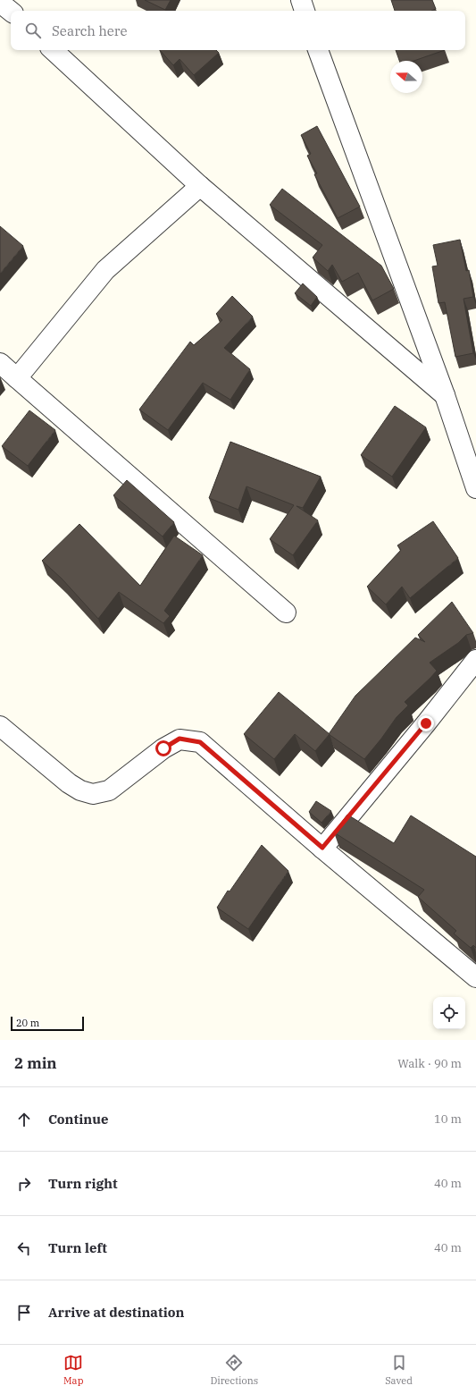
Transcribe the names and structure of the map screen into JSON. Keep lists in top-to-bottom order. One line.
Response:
{"scale_bar":"20 m","north":"left","page":{"search":"Search here","scale":"20 m","heading":["2 min","Walk · 90 m"],"list":[["Continue","10 m"],["Turn right","40 m"],["Turn left","40 m"],"Arrive at destination"],"nav":["Map","Directions","Saved"]}}
